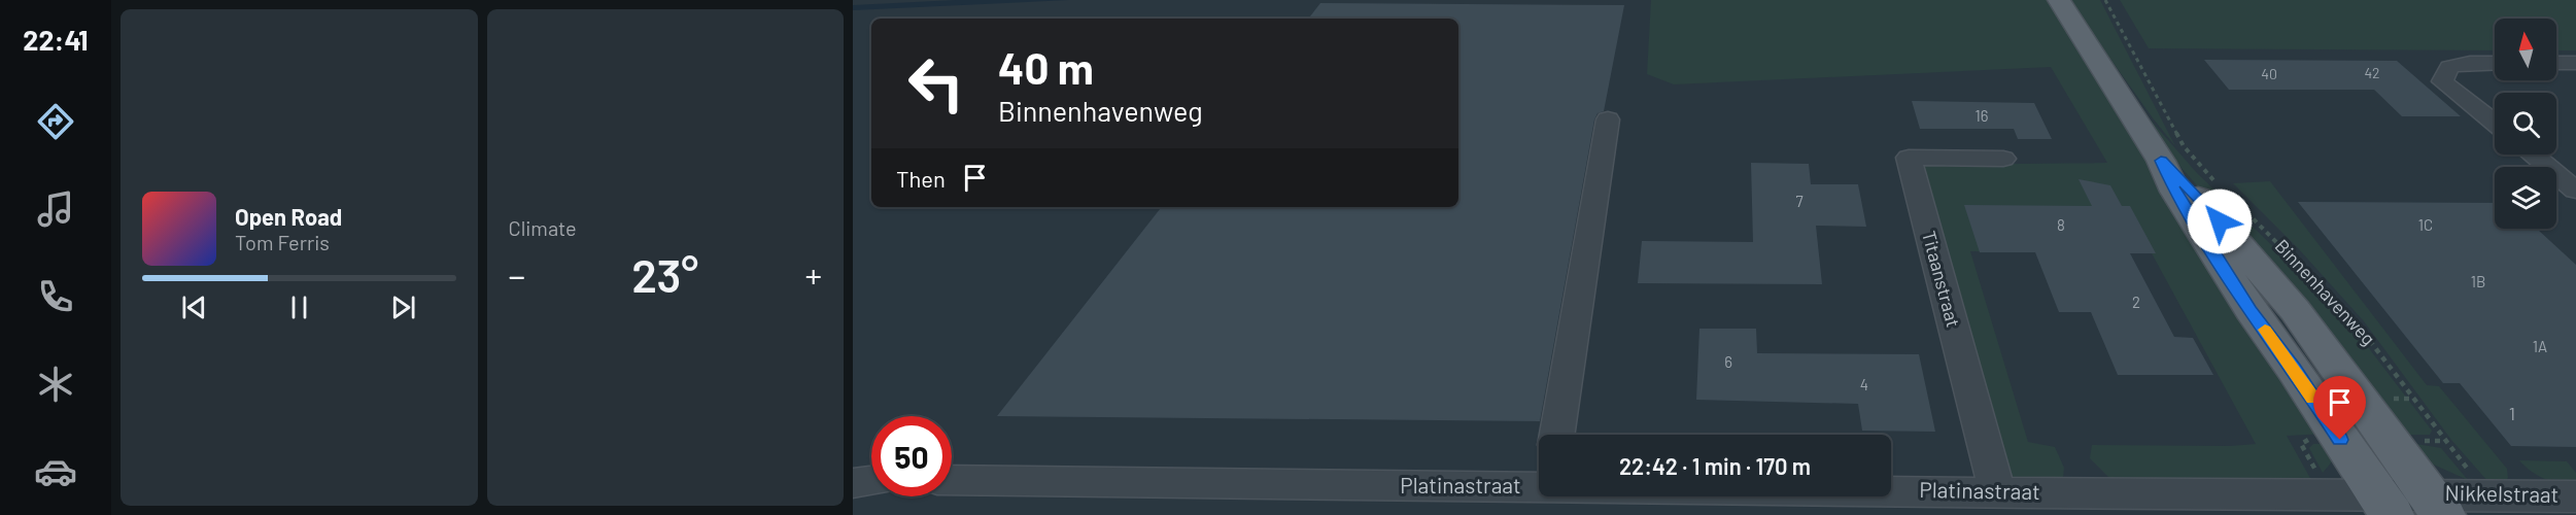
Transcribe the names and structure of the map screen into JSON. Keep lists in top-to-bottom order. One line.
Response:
{"streets":{"main road":["Binnenhavenweg"],"street":["Titaanstraat","Platinastraat","Nikkelstraat"]},"crossings":[["Titaanstraat","Platinastraat"],["Binnenhavenweg","Platinastraat"],["Binnenhavenweg","Nikkelstraat"],["Platinastraat","Nikkelstraat"]],"house_numbers":["42","40","16","7","8","1C","1B","2","1A","6","4","1"],"north":"top","page":{"tabs":"22:41","tile":"Climate","turn":["40 m","Binnenhavenweg"],"then":"Then","song":["Open Road","Tom Ferris"],"heat":["−","23°","+"],"limit":"50","trip":"22:42 · 1 min · 170 m"}}
